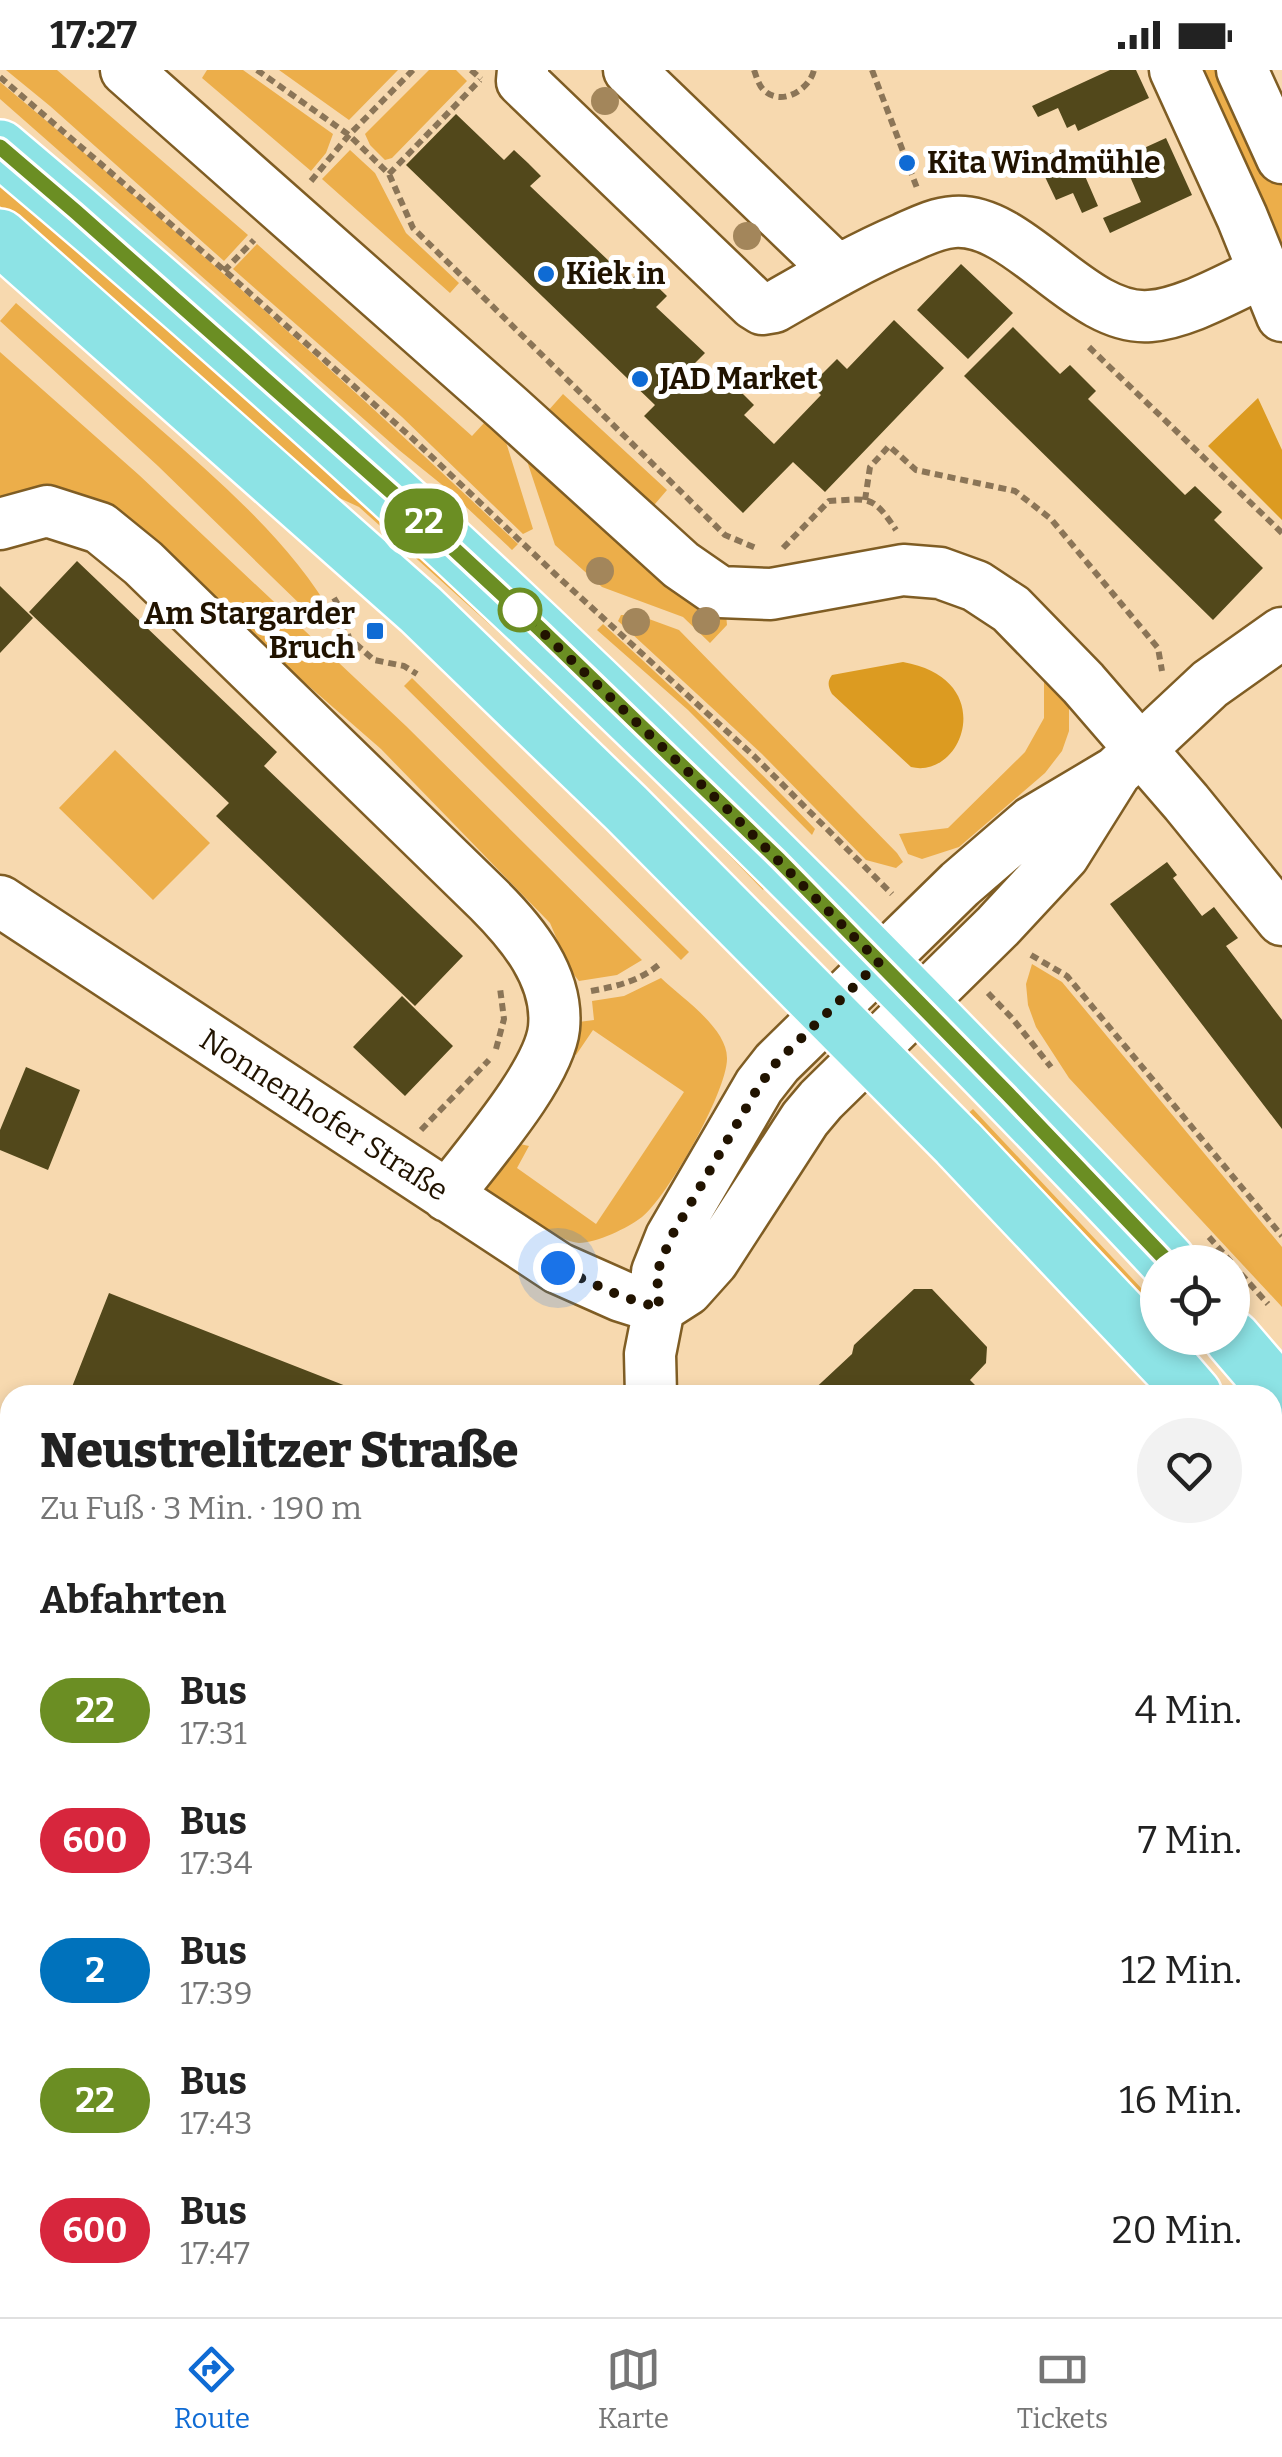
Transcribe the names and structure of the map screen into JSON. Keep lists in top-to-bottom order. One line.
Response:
{"streets":{"street":["Nonnenhofer Straße"]},"places":{"other":["Kita Windmühle","Kiek in","JAD Market"],"transit":["Am Stargarder Bruch"]},"lines":["bus line 22"],"page":{"status":"17:27","on_map":"22","heading":[["Neustrelitzer Straße","Zu Fuß · 3 Min. · 190 m"],"Abfahrten"],"list":[{"mark":"22","name":"Bus","note":"17:31","value":"4 Min."},{"mark":"600","name":"Bus","note":"17:34","value":"7 Min."},{"mark":"2","name":"Bus","note":"17:39","value":"12 Min."},{"mark":"22","name":"Bus","note":"17:43","value":"16 Min."},{"mark":"600","name":"Bus","note":"17:47","value":"20 Min."}],"tabs":["Route","Karte","Tickets"]}}
